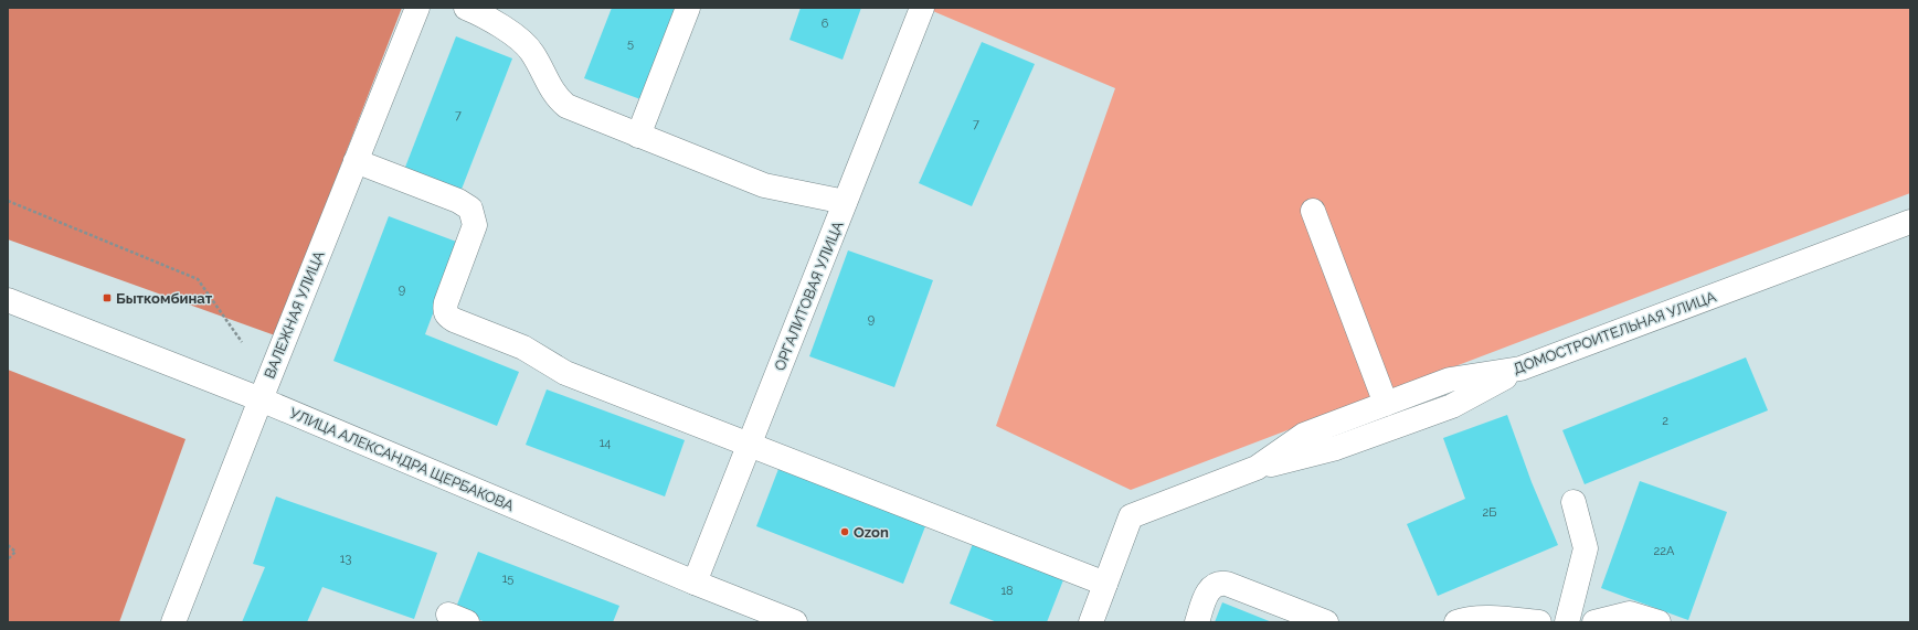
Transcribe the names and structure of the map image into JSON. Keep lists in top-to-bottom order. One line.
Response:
{"streets":{"street":["ОРГАЛИТОВАЯ УЛИЦА","ВАЛЕЖНАЯ УЛИЦА","ДОМОСТРОИТЕЛЬНАЯ УЛИЦА","УЛИЦА АЛЕКСАНДРА ЩЕРБАКОВА"]},"crossings":[["ОРГАЛИТОВАЯ УЛИЦА","УЛИЦА АЛЕКСАНДРА ЩЕРБАКОВА"],["ВАЛЕЖНАЯ УЛИЦА","УЛИЦА АЛЕКСАНДРА ЩЕРБАКОВА"]],"places":{"transit":["Быткомбинат"],"other":["Ozon"]},"house_numbers":["6","5","7","7","9","9","2","14","2Б","22А","13","15","18"]}
